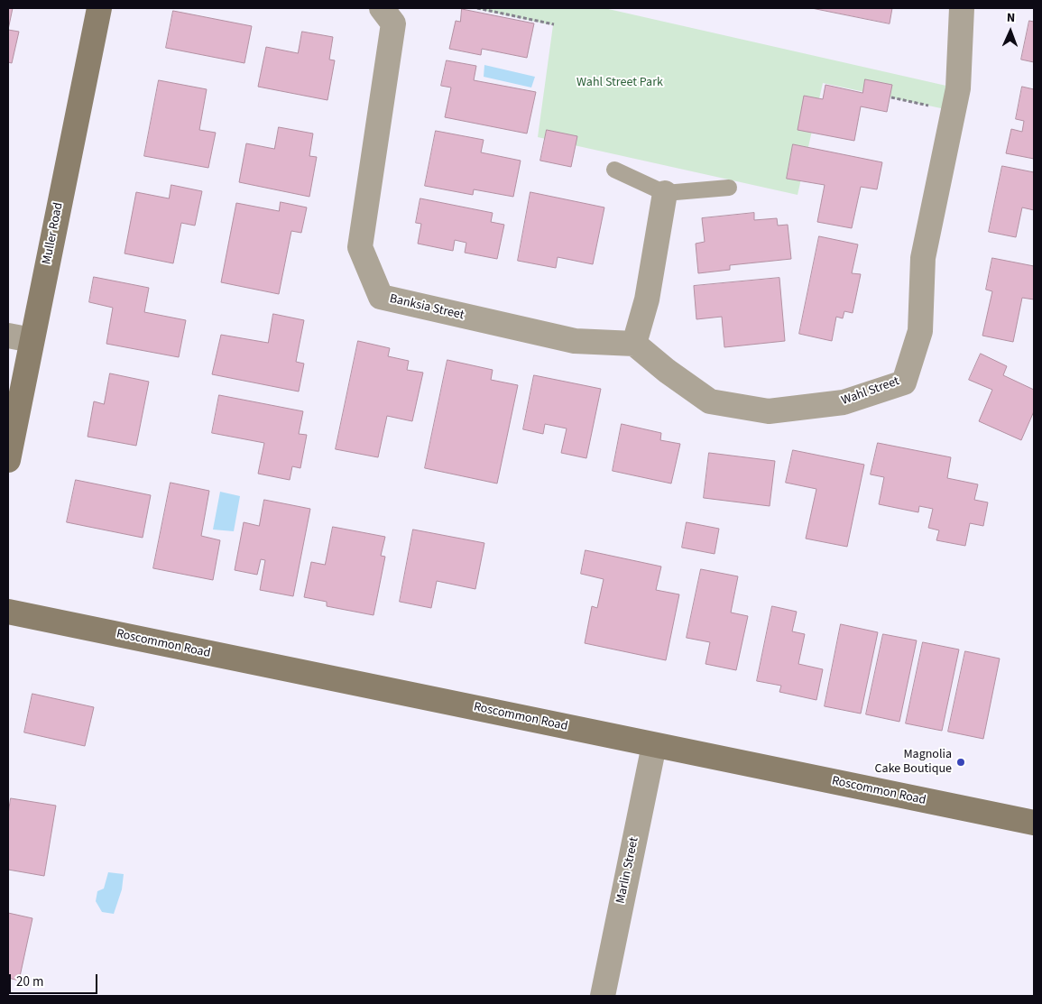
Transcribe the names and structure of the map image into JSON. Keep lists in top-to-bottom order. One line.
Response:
{"streets":{"street":["Muller Road","Banksia Street","Wahl Street","Roscommon Road","Marlin Street"]},"crossings":[["Banksia Street","Wahl Street"],["Roscommon Road","Marlin Street"]],"parks":["Wahl Street Park"],"places":["Magnolia Cake Boutique"],"scale_bar":"20 m","north":"top"}
